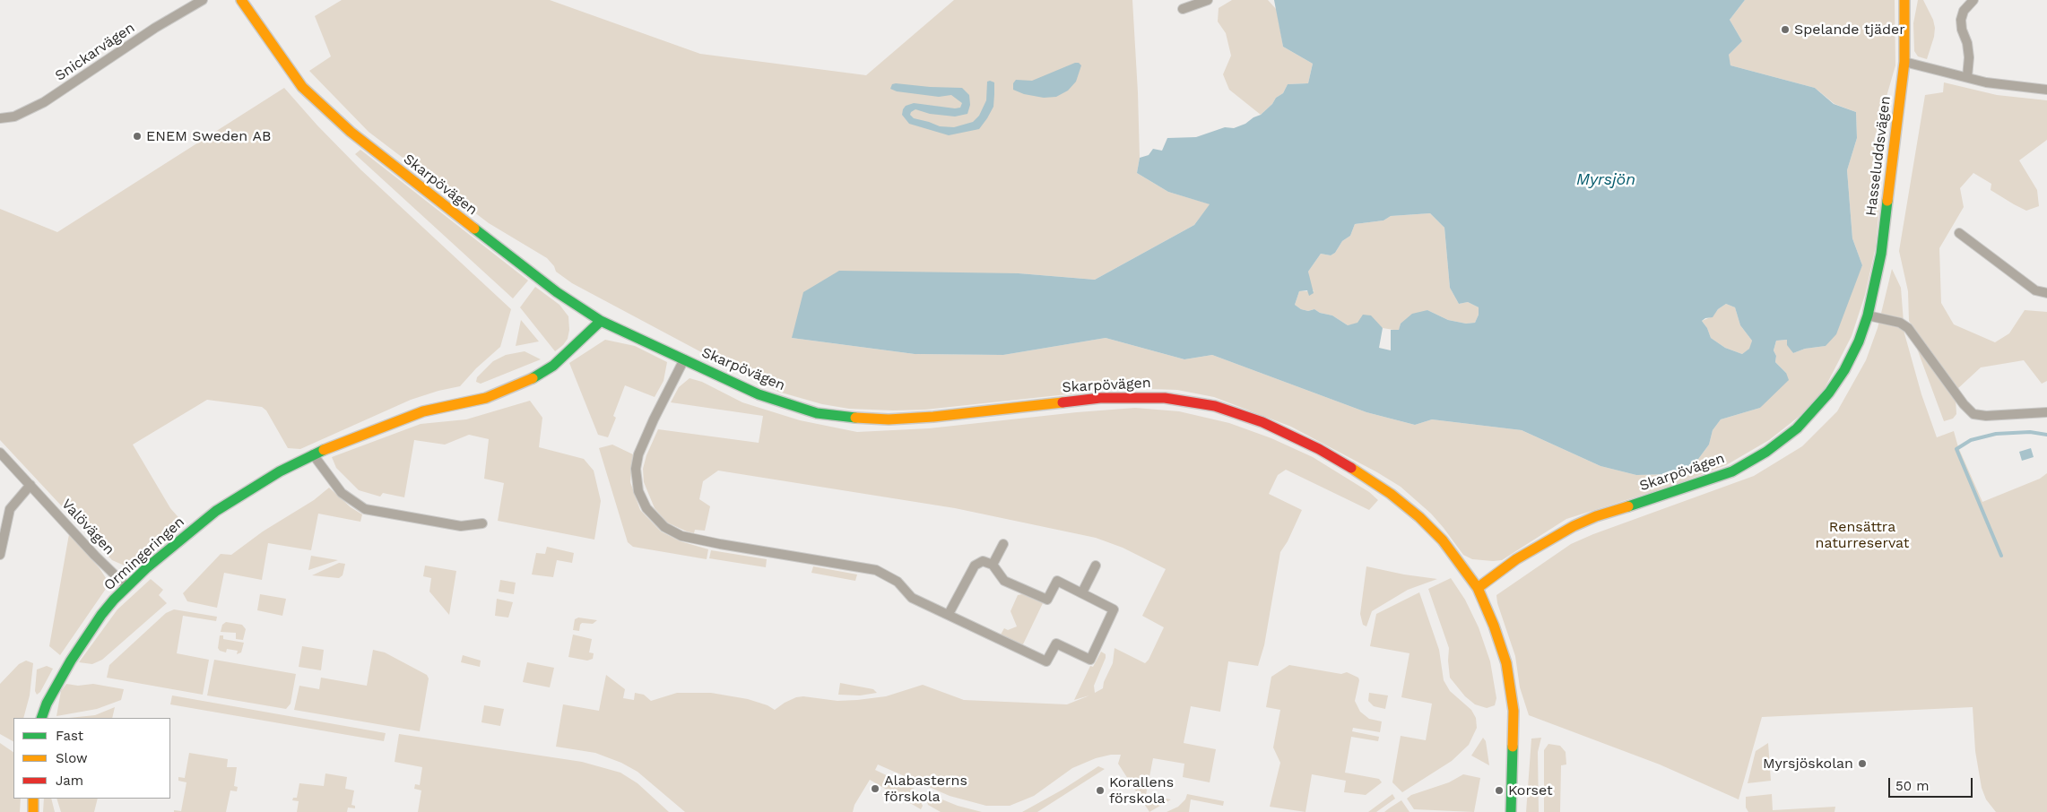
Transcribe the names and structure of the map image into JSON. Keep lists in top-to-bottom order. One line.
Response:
{"streets":{"street":["Snickarvägen","Hasseluddsvägen","Skarpövägen","Valövägen","Ormingeringen"]},"crossings":[["Hasseluddsvägen","Skarpövägen"],["Skarpövägen","Ormingeringen"],["Valövägen","Ormingeringen"]],"water":["Myrsjön"],"parks":["Rensättra naturreservat"],"places":["Spelande tjäder","ENEM Sweden AB","Myrsjöskolan","Alabasterns förskola","Korallens förskola","Korset"],"legend":["Fast","Slow","Jam"],"scale_bar":"50 m"}
